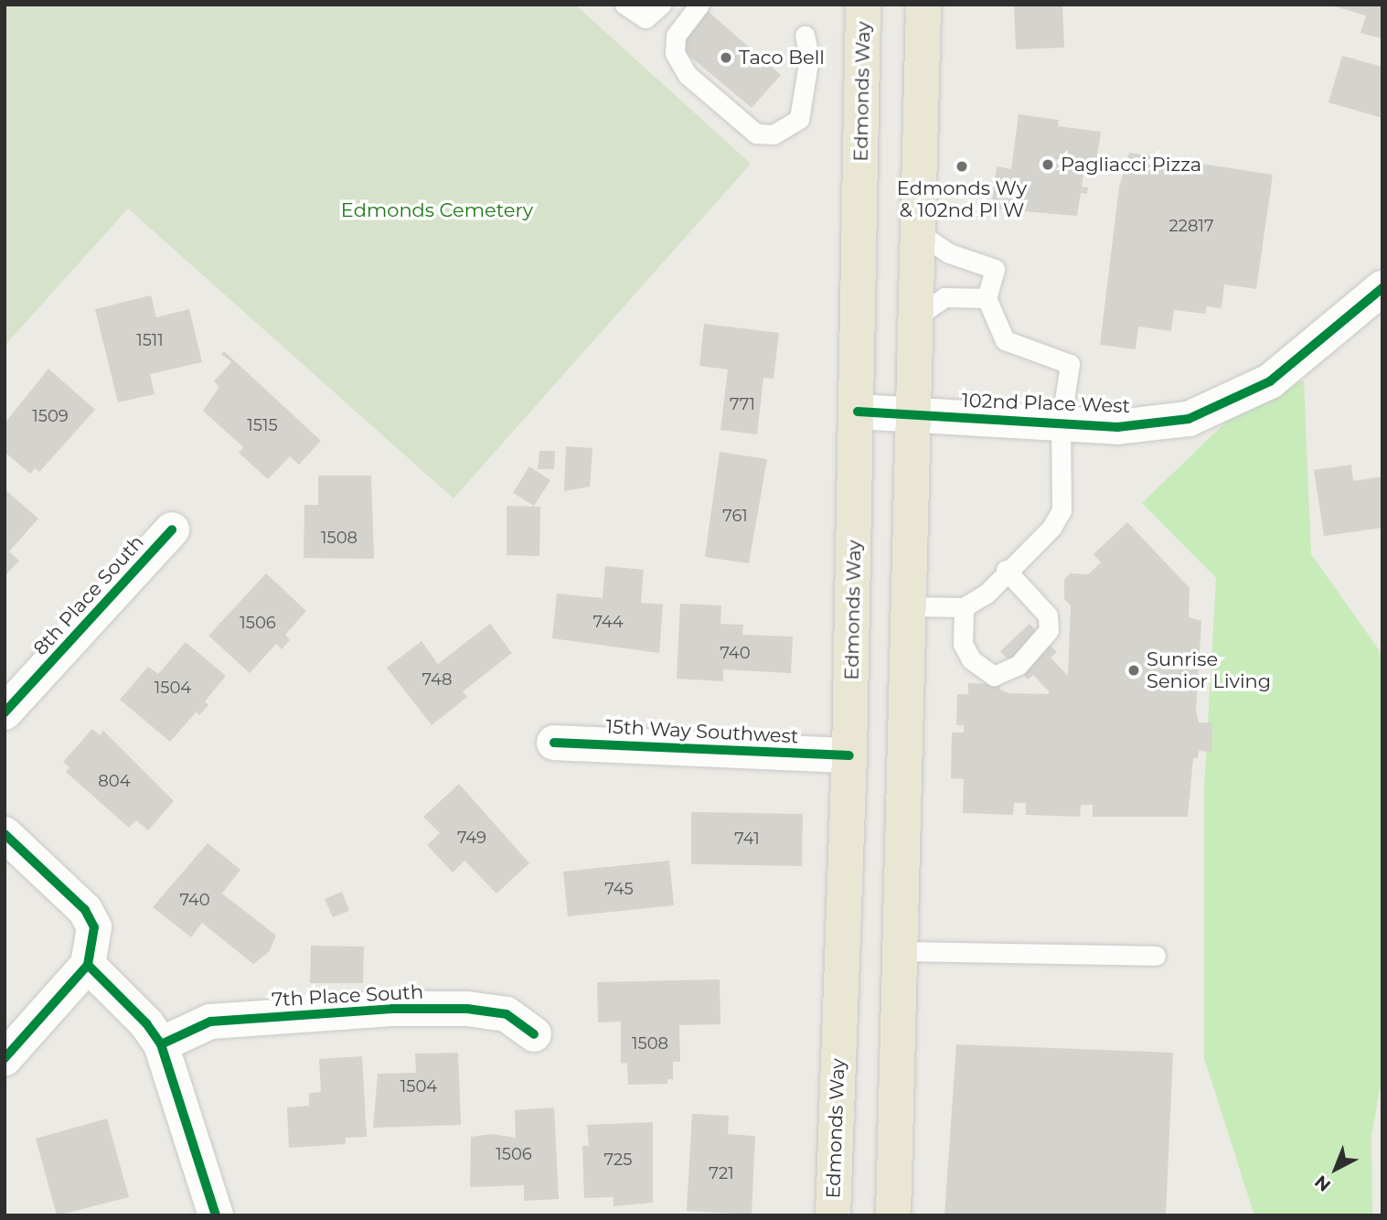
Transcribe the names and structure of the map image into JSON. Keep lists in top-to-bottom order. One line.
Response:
{"streets":{"main road":["Edmonds Way"],"street":["102nd Place West","8th Place South","15th Way Southwest","7th Place South"]},"crossings":[["Edmonds Way","102nd Place West"],["Edmonds Way","15th Way Southwest"]],"parks":["Edmonds Cemetery"],"places":["Taco Bell","Pagliacci Pizza","Edmonds Wy & 102nd Pl W","Sunrise Senior Living"],"house_numbers":["22817","1511","771","1509","1515","761","1508","744","1506","740","748","1504","804","749","741","745","740","1508","1504","1506","725","721"],"north":"bottom left"}
